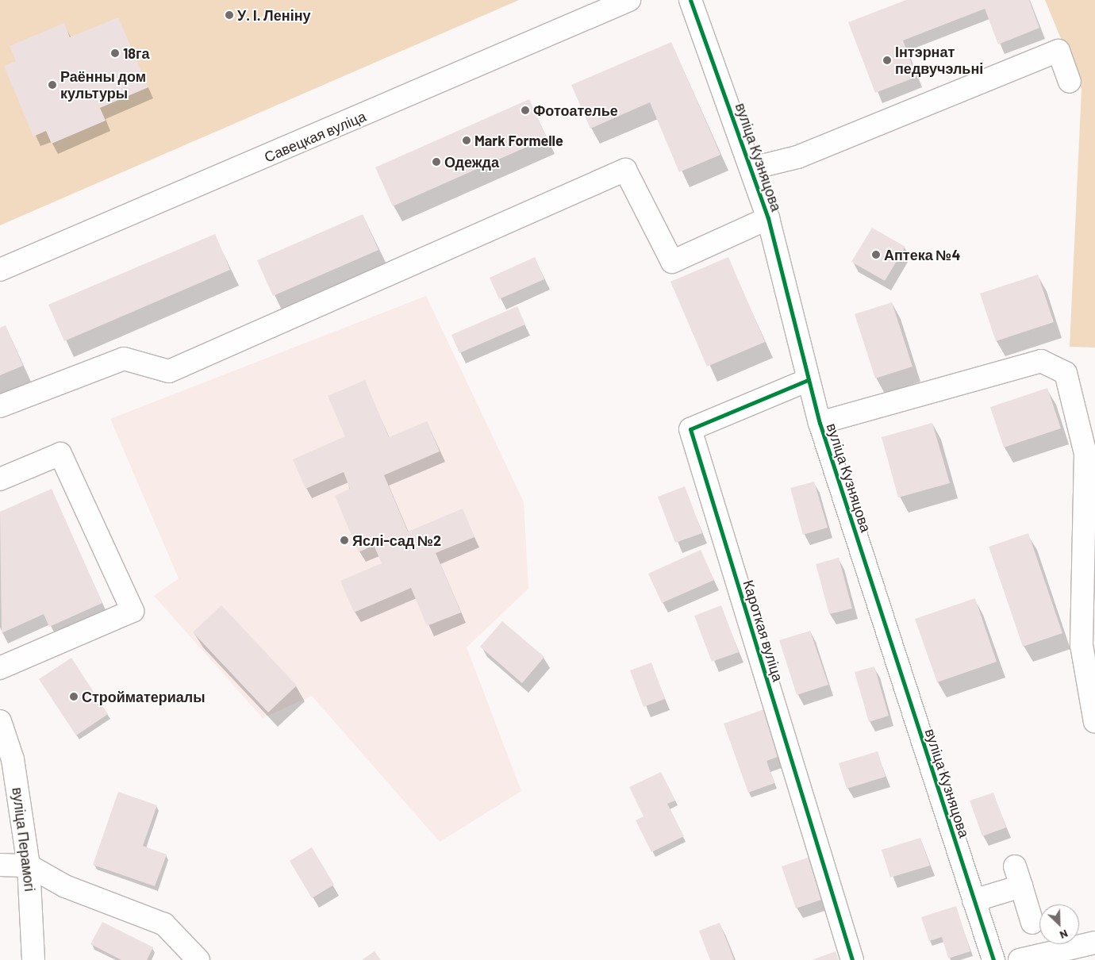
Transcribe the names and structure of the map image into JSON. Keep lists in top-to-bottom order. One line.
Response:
{"streets":{"street":["Савецкая вуліца","вуліца Кузняцова","Кароткая вуліца","вуліца Перамогі"]},"crossings":[["вуліца Кузняцова","Кароткая вуліца"]],"places":["У. І. Леніну","18га","Інтэрнат педвучэльні","Раённы дом культуры","Фотоателье","Mark Formelle","Одежда","Аптека №4","Яслі-сад №2","Стройматериалы"],"north":"bottom right"}
